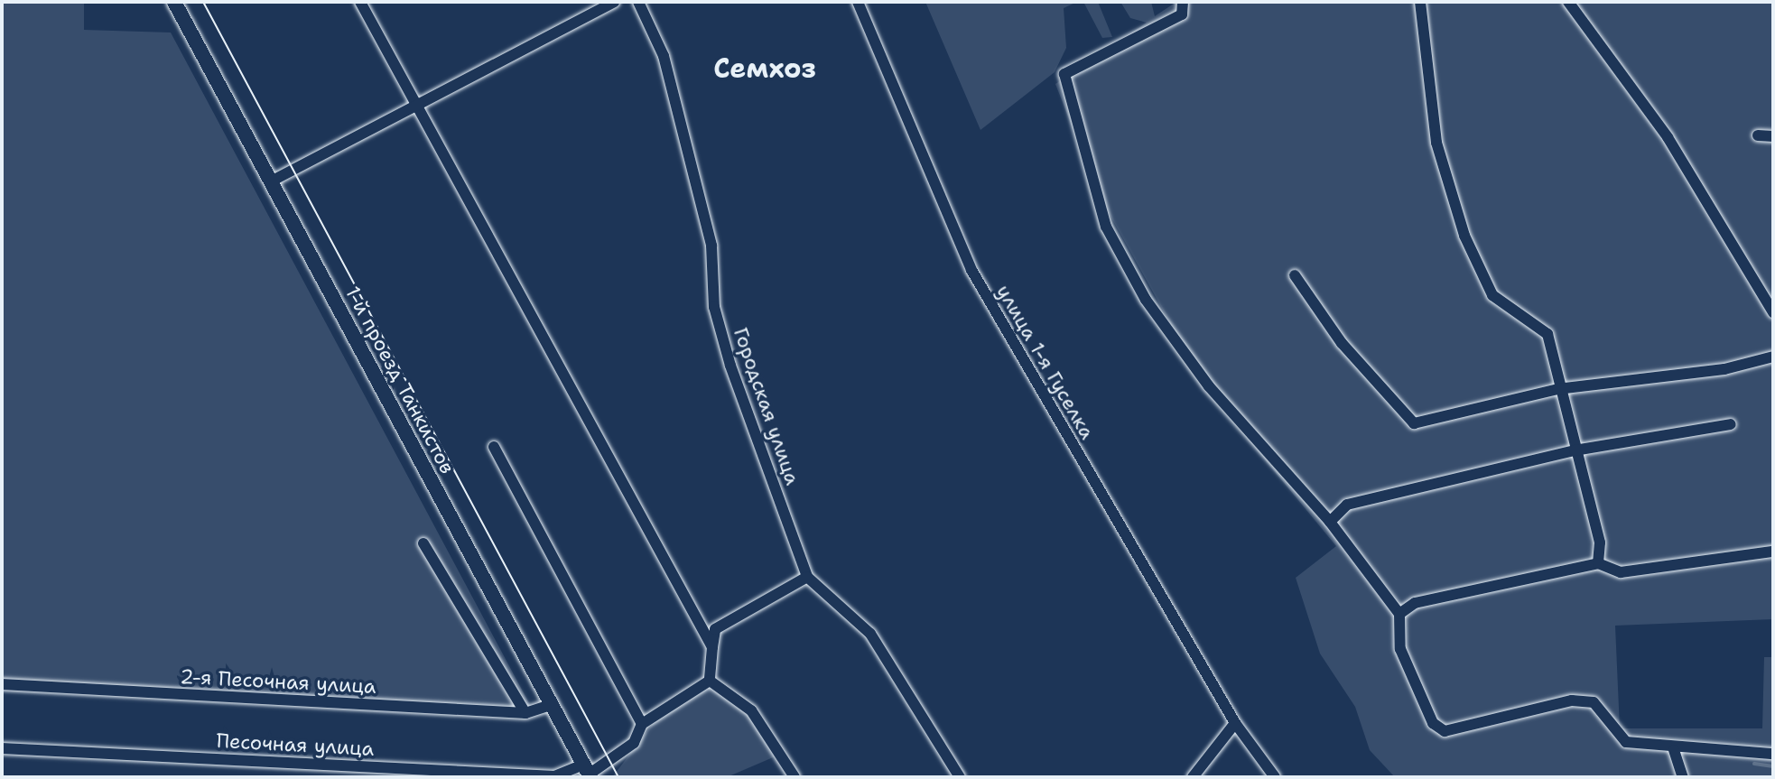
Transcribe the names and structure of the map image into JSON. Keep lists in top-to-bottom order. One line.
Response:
{"streets":{"main road":["1-й проезд Танкистов"],"street":["улица 1-я Гуселка","Городская улица","2-я Песочная улица","Песочная улица"]},"crossings":[["1-й проезд Танкистов","2-я Песочная улица"],["1-й проезд Танкистов","Песочная улица"]],"districts":["Семхоз"]}
